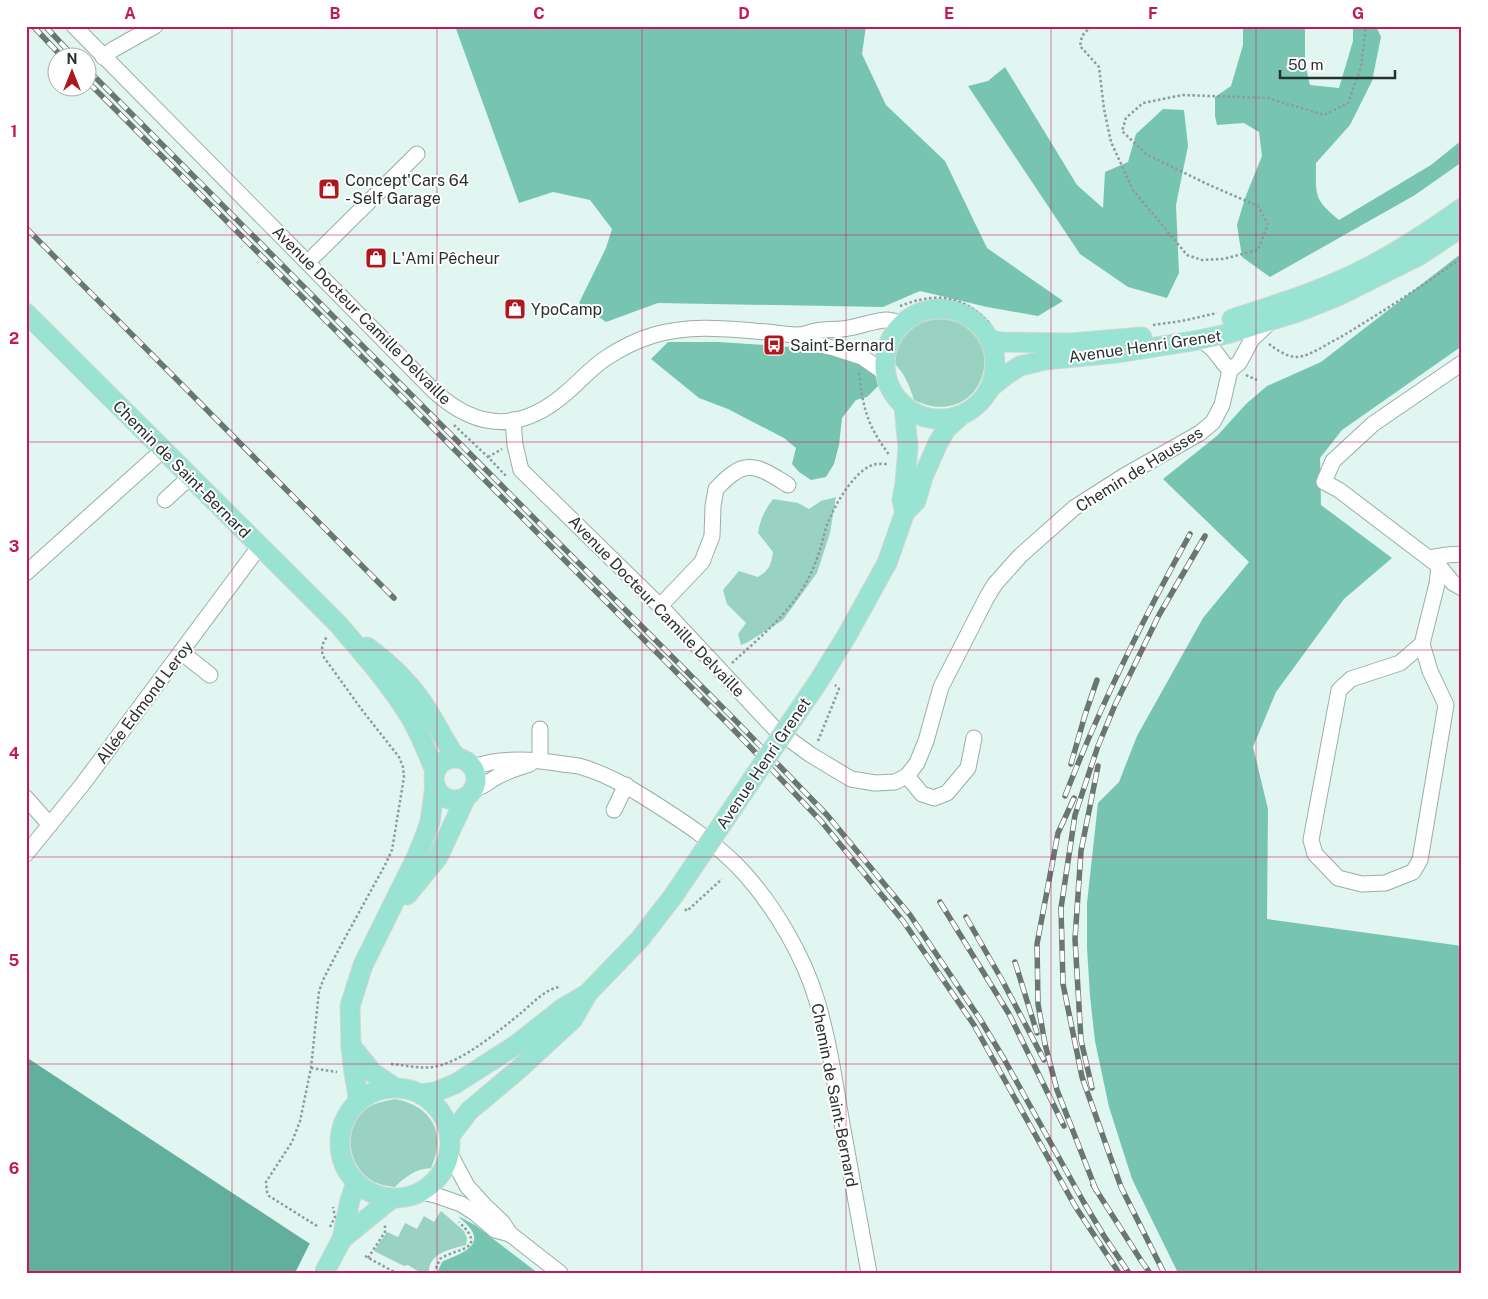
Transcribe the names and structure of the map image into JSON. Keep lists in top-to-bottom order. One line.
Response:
{"streets":{"main road":["Avenue Henri Grenet","Chemin de Saint-Bernard"],"street":["Avenue Docteur Camille Delvaille","Chemin de Hausses","Allée Edmond Leroy"]},"crossings":[["Avenue Docteur Camille Delvaille","Chemin de Hausses"],["Avenue Henri Grenet","Chemin de Hausses"],["Chemin de Saint-Bernard","Allée Edmond Leroy"]],"places":{"shop":["Concept'Cars 64 - Self Garage","L'Ami Pêcheur","YpoCamp"],"bus stop":["Saint-Bernard"]},"scale_bar":"50 m","north":"top","grid":{"columns":["A","B","C","D","E","F","G"],"rows":["1","2","3","4","5","6"]}}
